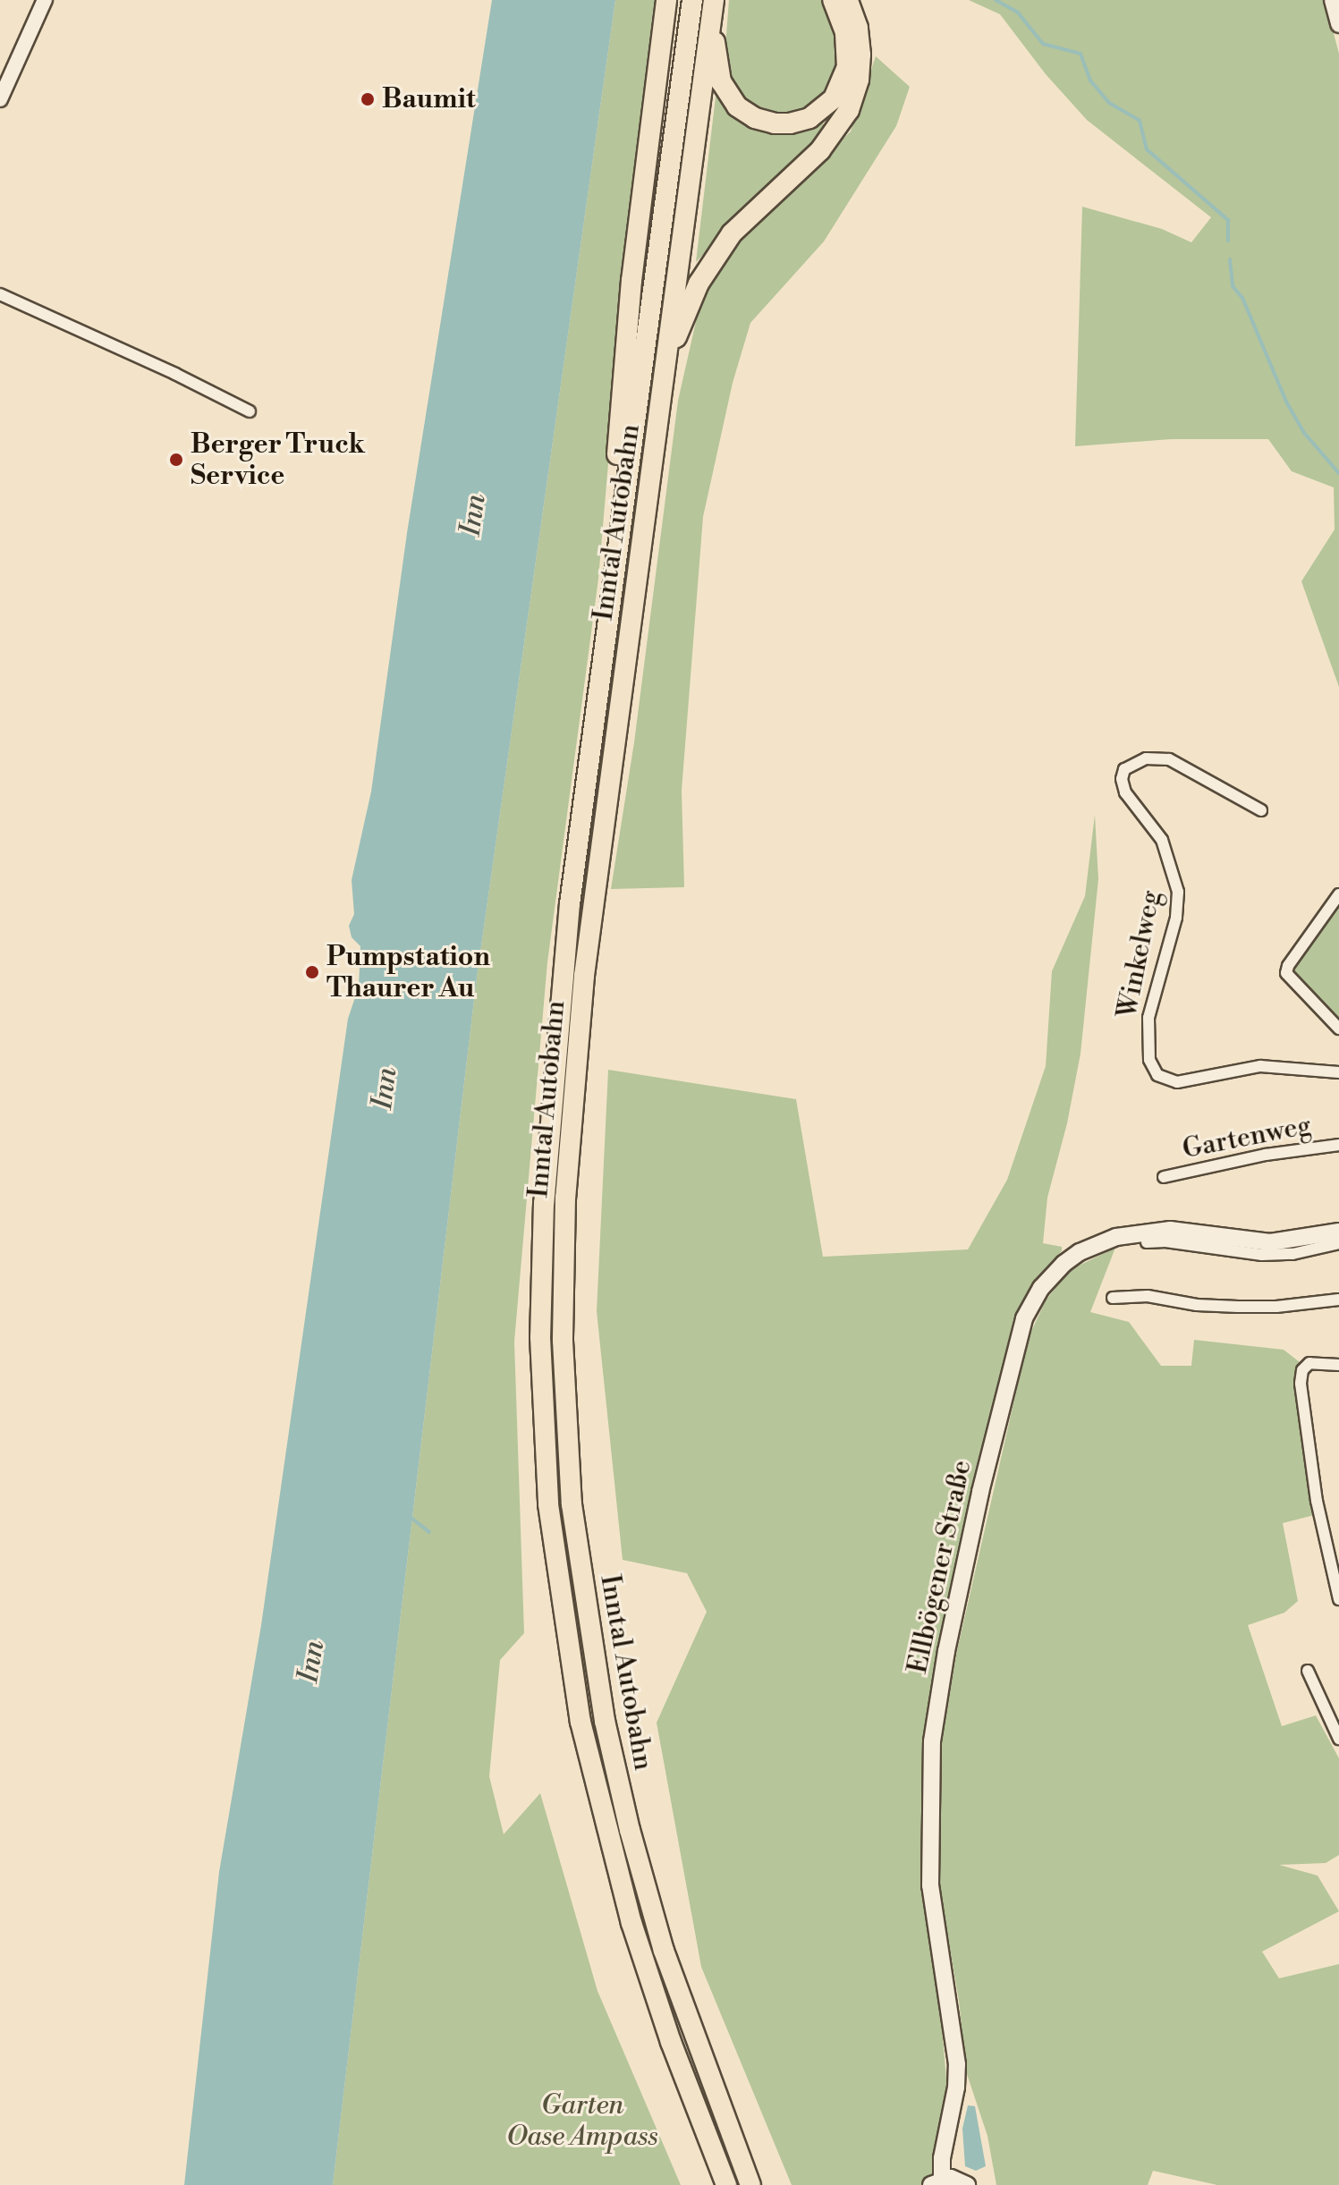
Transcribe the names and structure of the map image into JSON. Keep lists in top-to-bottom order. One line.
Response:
{"streets":{"highway":["Inntal Autobahn"],"main road":["Ellbögener Straße"],"street":["Winkelweg","Gartenweg"]},"water":["Inn"],"parks":["Garten Oase Ampass"],"places":["Baumit","Berger Truck Service","Pumpstation Thaurer Au"]}
